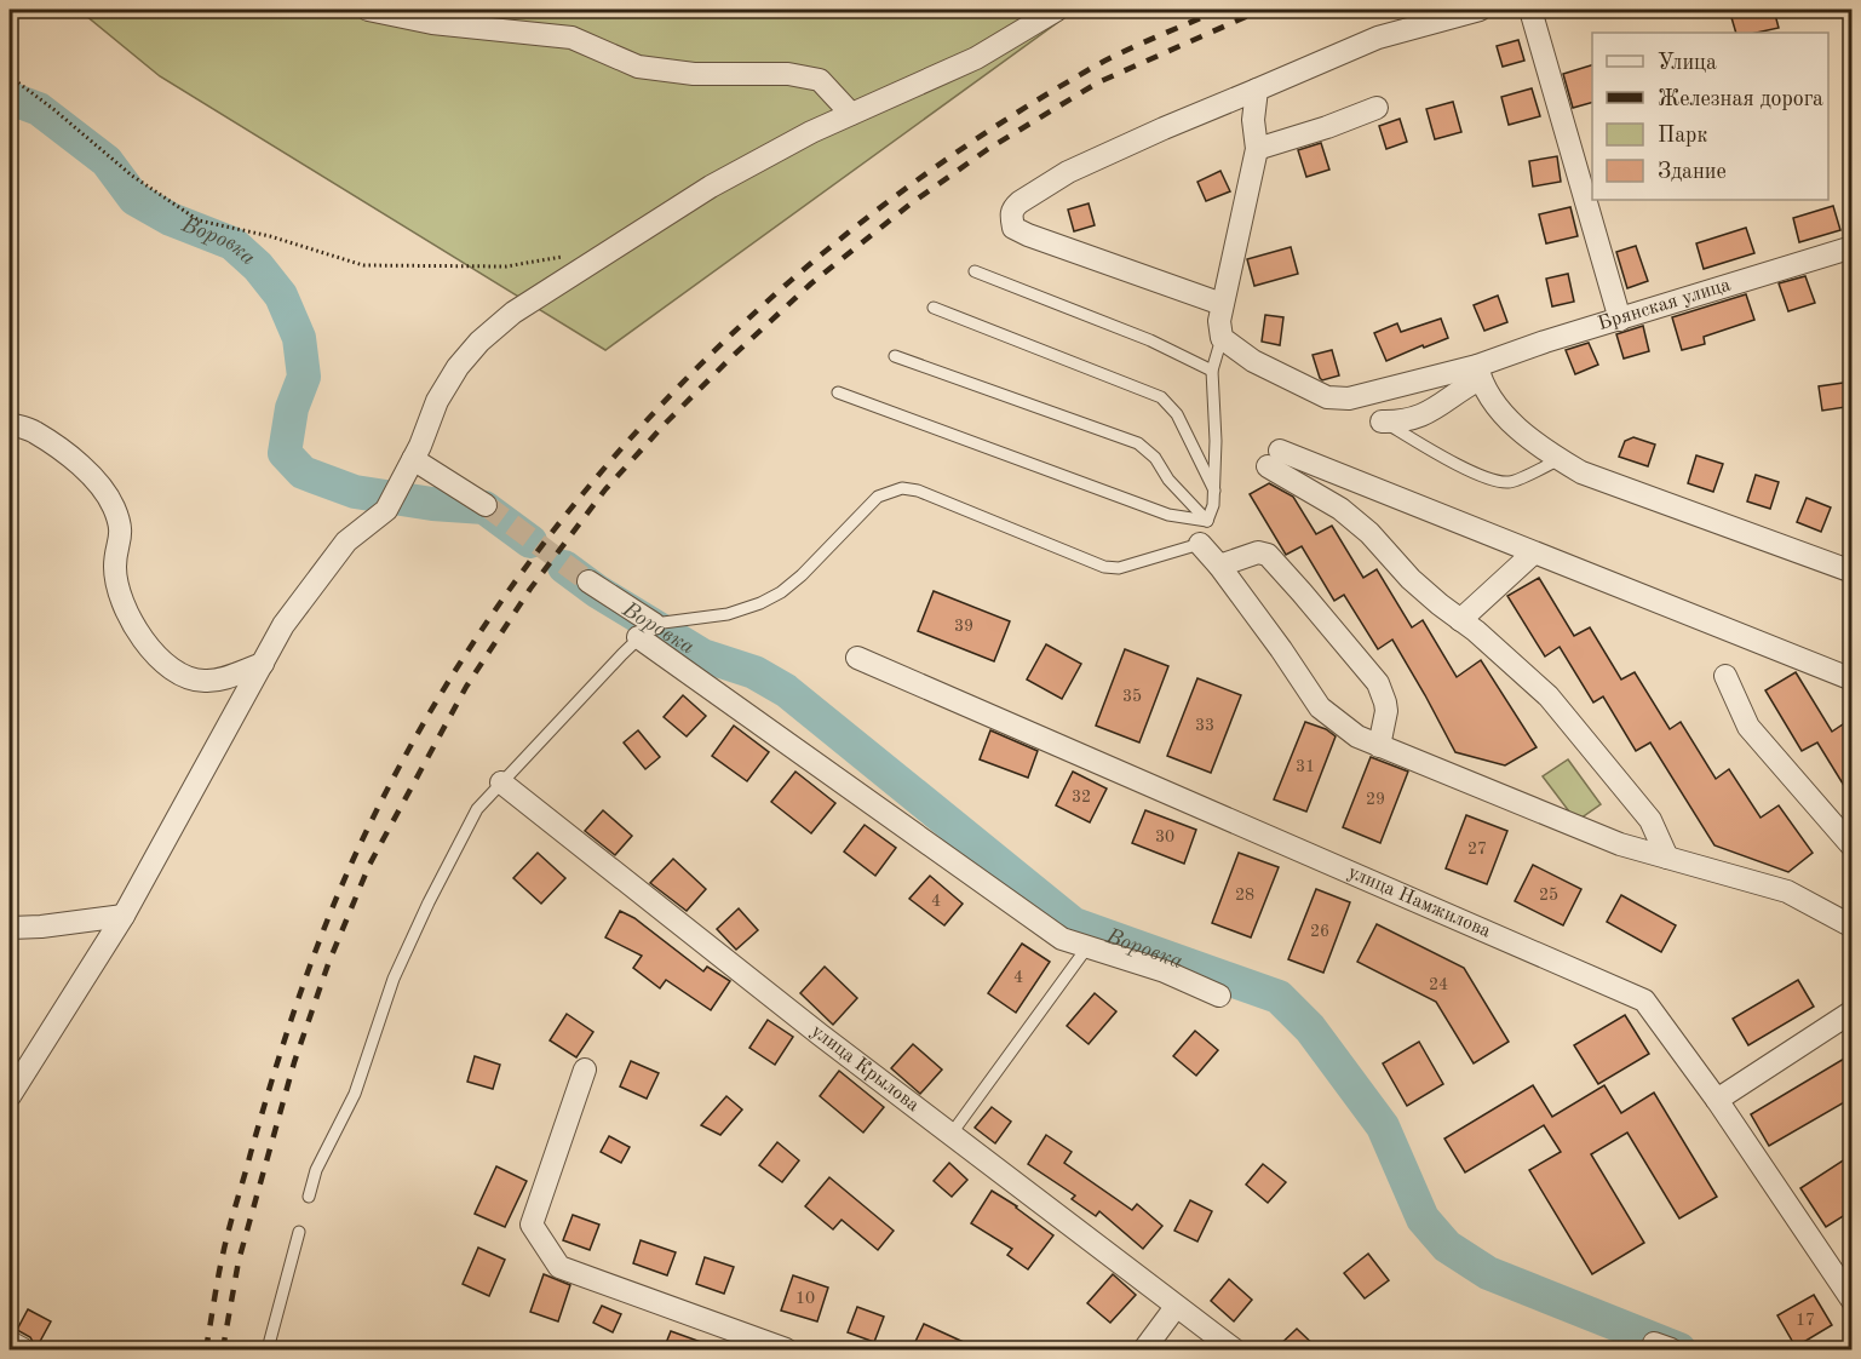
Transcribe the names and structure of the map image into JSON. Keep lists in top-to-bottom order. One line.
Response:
{"streets":{"street":["Брянская улица","улица Намжилова","улица Крылова"]},"water":["Воровка"],"house_numbers":["39","35","33","31","32","29","30","27","28","25","4","26","4","24","10","17"],"legend":["Улица","Железная дорога","Парк","Здание"]}
